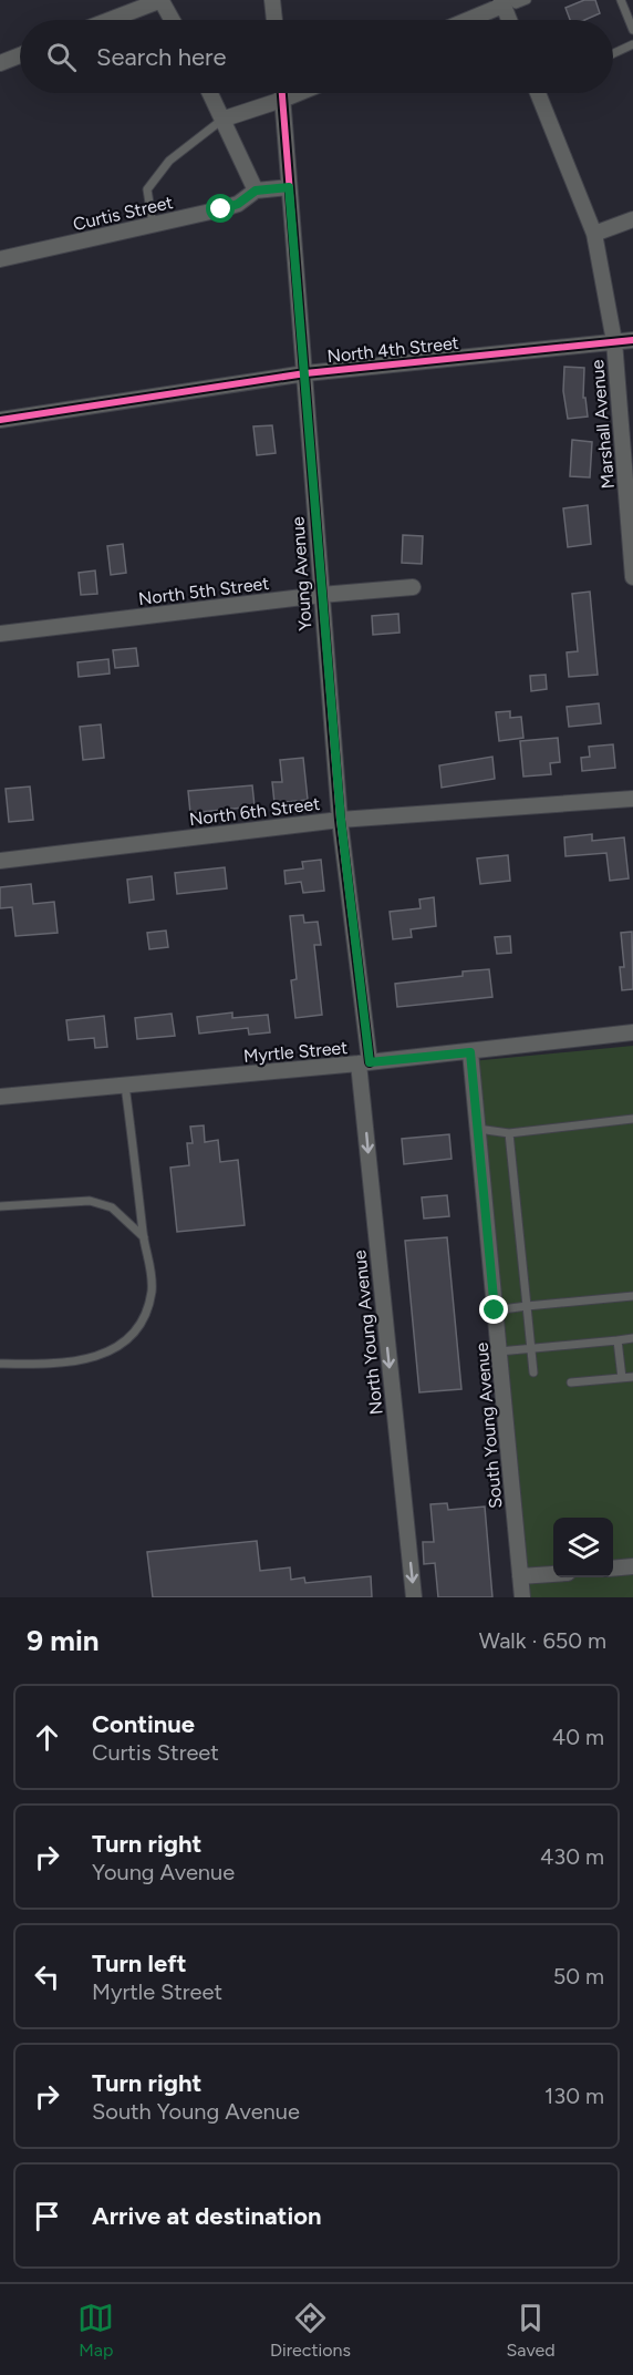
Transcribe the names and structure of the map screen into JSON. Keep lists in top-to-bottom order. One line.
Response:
{"streets":{"street":["Curtis Street","North 4th Street","Marshall Avenue","Young Avenue","North 5th Street","North 6th Street","Myrtle Street","North Young Avenue","South Young Avenue"]},"crossings":[["Curtis Street","Young Avenue"],["North 4th Street","Marshall Avenue"],["North 4th Street","Young Avenue"],["Young Avenue","North 5th Street"],["Young Avenue","North 6th Street"],["Young Avenue","Myrtle Street"],["Young Avenue","North Young Avenue"],["Myrtle Street","North Young Avenue"],["Myrtle Street","South Young Avenue"]],"one_way":["North Young Avenue"],"page":{"search":"Search here","heading":["9 min","Walk · 650 m"],"list":[["Continue","Curtis Street","40 m"],["Turn right","Young Avenue","430 m"],["Turn left","Myrtle Street","50 m"],["Turn right","South Young Avenue","130 m"],"Arrive at destination"],"nav":["Map","Directions","Saved"]}}
